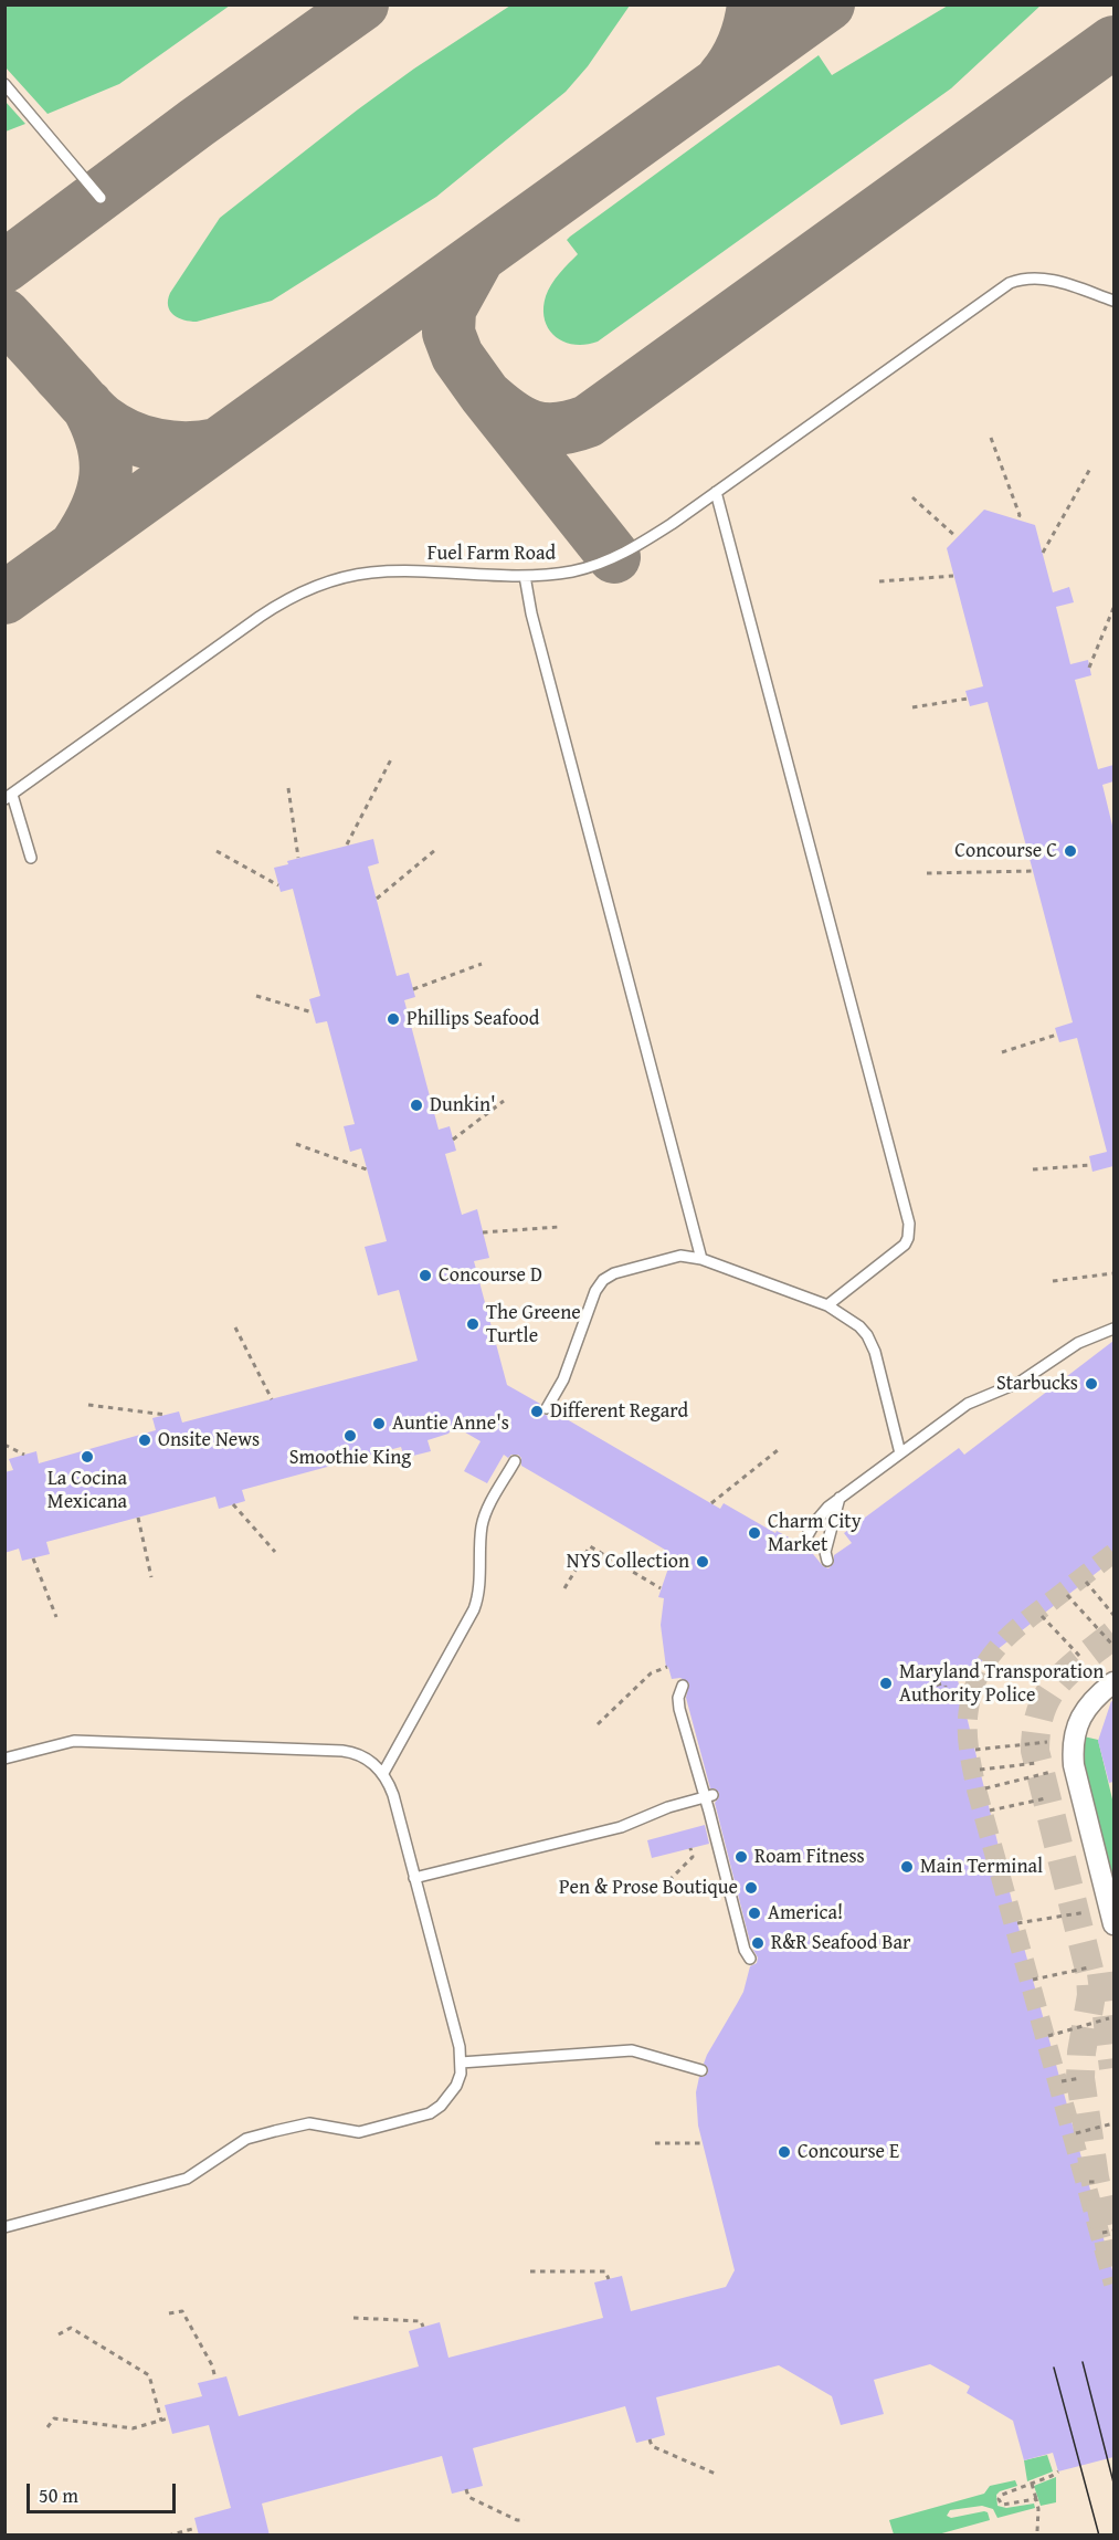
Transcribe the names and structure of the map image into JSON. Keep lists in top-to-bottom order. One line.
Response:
{"streets":{"lane":["Fuel Farm Road"]},"places":["Concourse C","Phillips Seafood","Dunkin'","Concourse D","The Greene Turtle","Starbucks","Different Regard","Auntie Anne's","Smoothie King","Onsite News","La Cocina Mexicana","Charm City Market","NYS Collection","Maryland Transporation Authority Police","Roam Fitness","Main Terminal","Pen & Prose Boutique","America!","R&R Seafood Bar","Concourse E"],"scale_bar":"50 m"}
